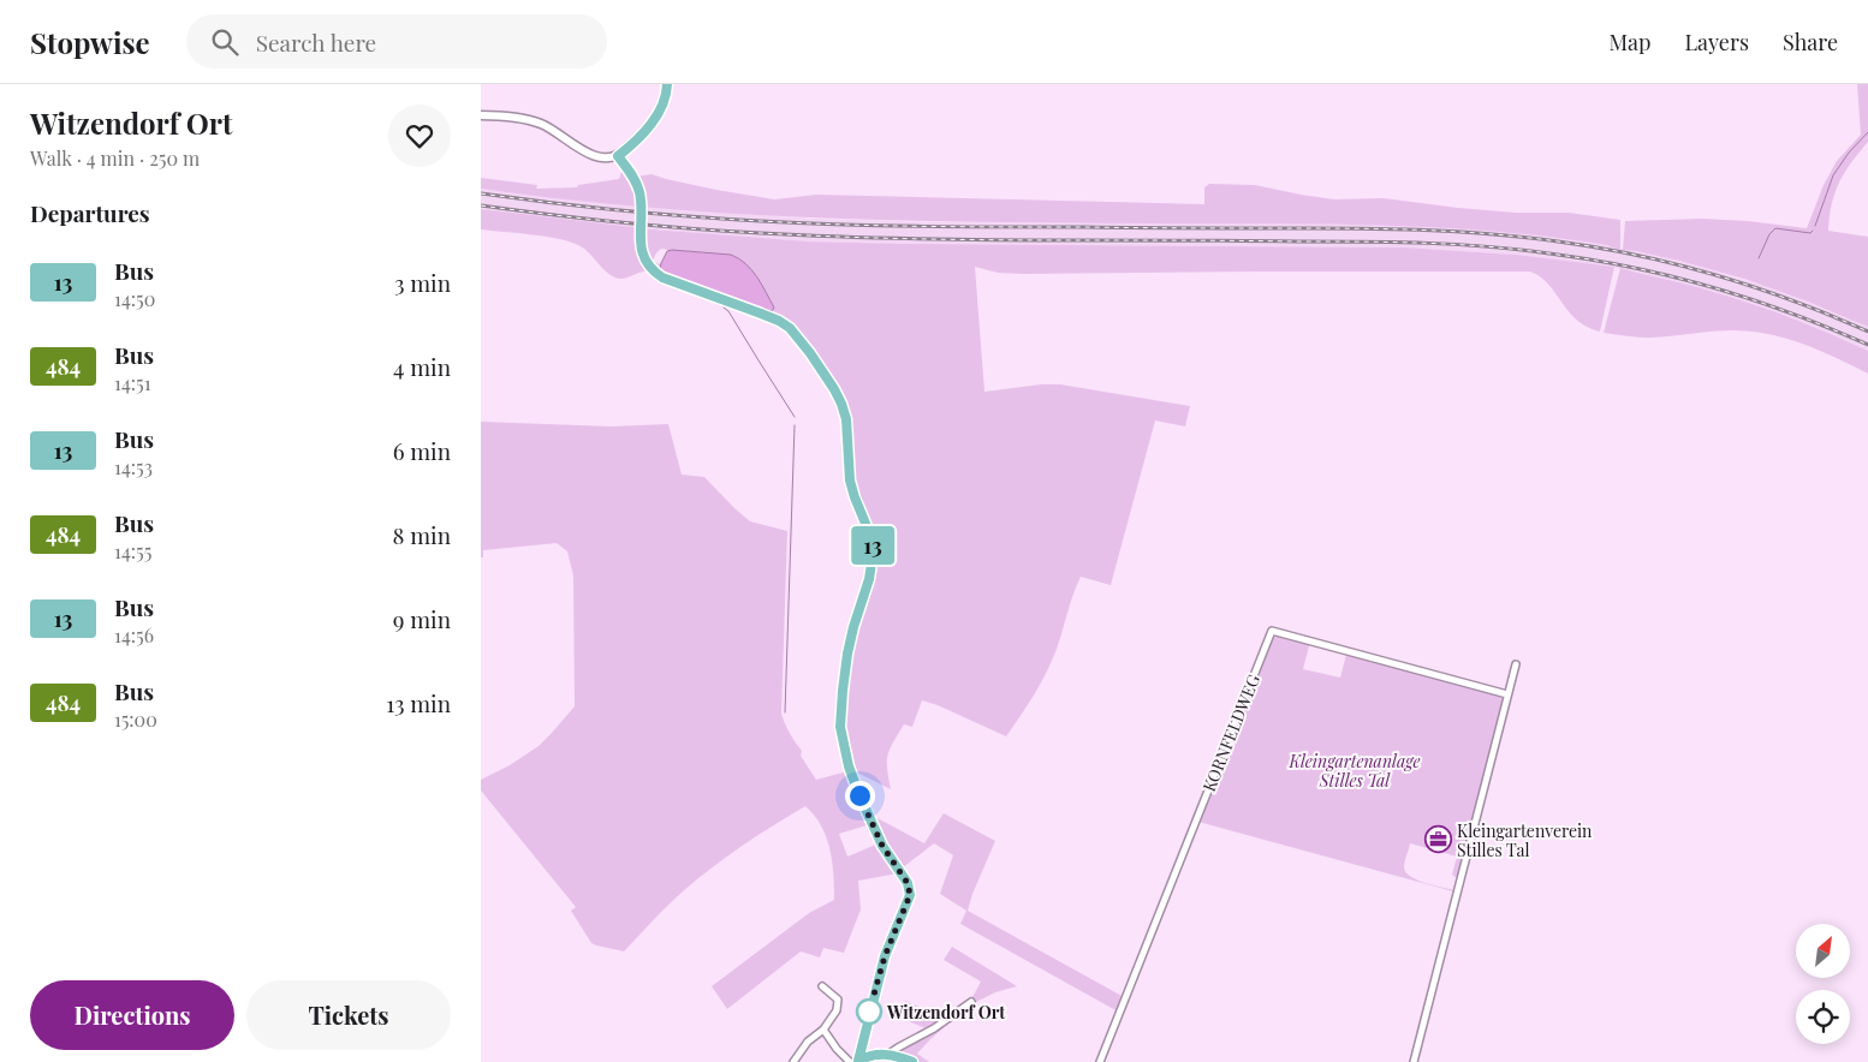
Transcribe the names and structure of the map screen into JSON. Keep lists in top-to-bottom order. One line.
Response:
{"streets":{"street":["KORNFELDWEG"]},"parks":["Kleingartenanlage Stilles Tal"],"places":{"office":["Kleingartenverein Stilles Tal"],"other":["Witzendorf Ort"]},"lines":["bus line 13"],"north":"top right","page":{"header":"Stopwise","search":"Search here","nav":["Map","Layers","Share"],"heading":[["Witzendorf Ort","Walk · 4 min · 250 m"],"Departures"],"on_map":"13","list":[{"mark":"13","name":"Bus","note":"14:50","value":"3 min"},{"mark":"484","name":"Bus","note":"14:51","value":"4 min"},{"mark":"13","name":"Bus","note":"14:53","value":"6 min"},{"mark":"484","name":"Bus","note":"14:55","value":"8 min"},{"mark":"13","name":"Bus","note":"14:56","value":"9 min"},{"mark":"484","name":"Bus","note":"15:00","value":"13 min"}],"buttons":["Directions","Tickets"]}}
